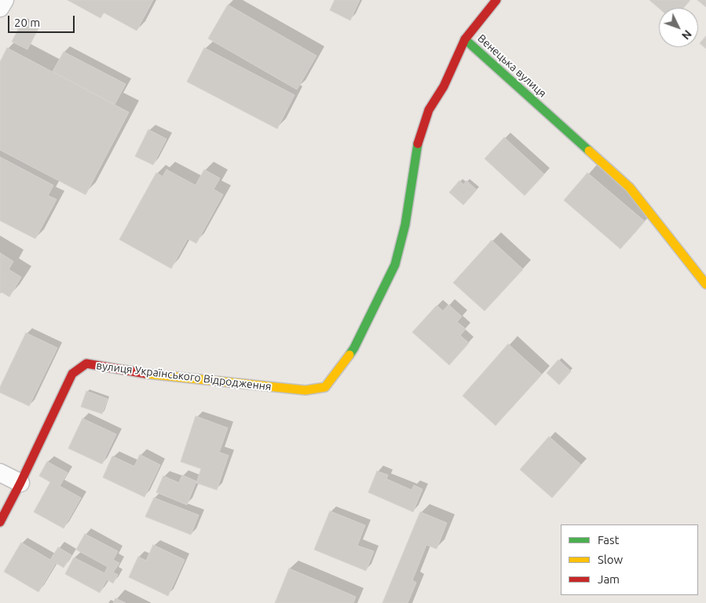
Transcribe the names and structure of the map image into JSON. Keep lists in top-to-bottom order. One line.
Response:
{"streets":{"street":["Венецька вулиця","вулиця Українського Відродження"]},"crossings":[["Венецька вулиця","вулиця Українського Відродження"]],"legend":["Fast","Slow","Jam"],"scale_bar":"20 m","north":"bottom right"}
